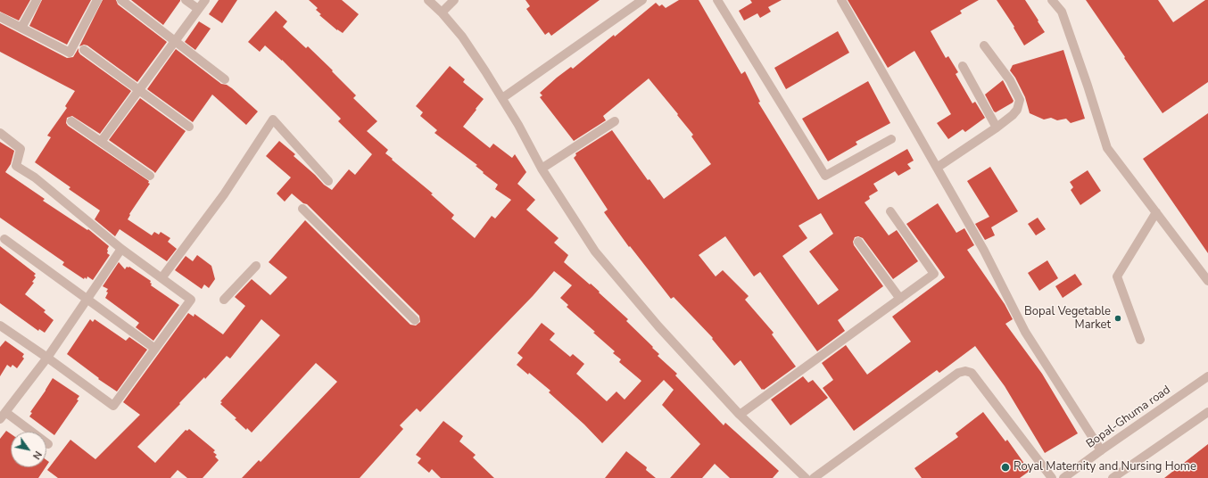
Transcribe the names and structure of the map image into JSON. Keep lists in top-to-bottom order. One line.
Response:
{"streets":{"street":["Bopal-Ghuma road"]},"places":["Bopal Vegetable Market","Royal Maternity and Nursing Home"],"north":"bottom right"}
